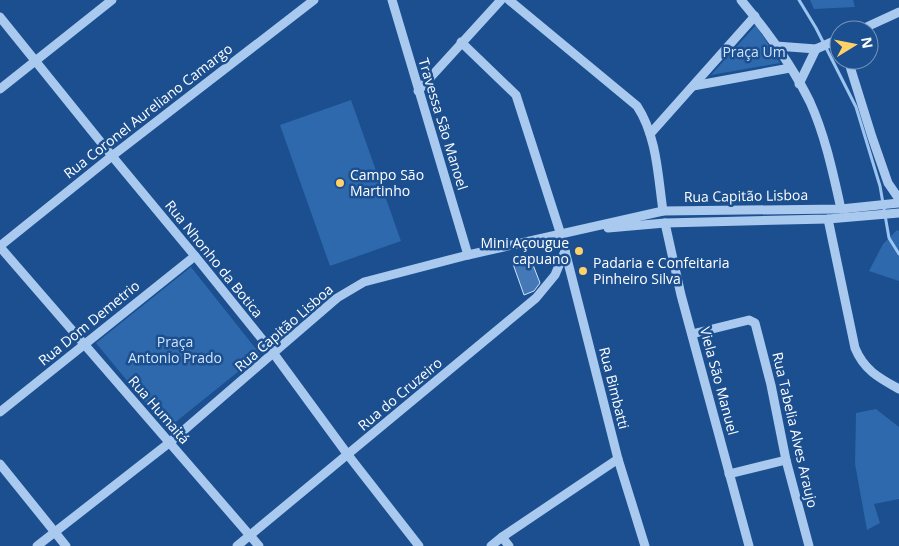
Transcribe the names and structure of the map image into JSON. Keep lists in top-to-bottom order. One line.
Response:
{"streets":{"street":["Rua Coronel Aureliano Camargo","Travessa São Manoel","Rua Capitão Lisboa","Rua Nhonho da Botica","Rua Dom Demetrio","Viela São Manuel","Rua Bimbatti","Rua do Cruzeiro","Rua Humaitá","Rua Tabelia Alves Araujo"]},"crossings":[["Rua Coronel Aureliano Camargo","Rua Nhonho da Botica"],["Rua Coronel Aureliano Camargo","Rua Humaitá"],["Travessa São Manoel","Rua Capitão Lisboa"],["Rua Capitão Lisboa","Rua Nhonho da Botica"],["Rua Capitão Lisboa","Viela São Manuel"],["Rua Capitão Lisboa","Rua Bimbatti"],["Rua Capitão Lisboa","Rua Humaitá"],["Rua Nhonho da Botica","Rua Dom Demetrio"],["Rua Nhonho da Botica","Rua do Cruzeiro"],["Rua Dom Demetrio","Rua Humaitá"],["Viela São Manuel","Rua Tabelia Alves Araujo"],["Rua Bimbatti","Rua do Cruzeiro"],["Rua do Cruzeiro","Rua Humaitá"]],"parks":["Praça Um","Praça Antonio Prado"],"places":["Campo São Martinho","Mini Açougue capuano","Padaria e Confeitaria Pinheiro Silva"],"north":"right"}
